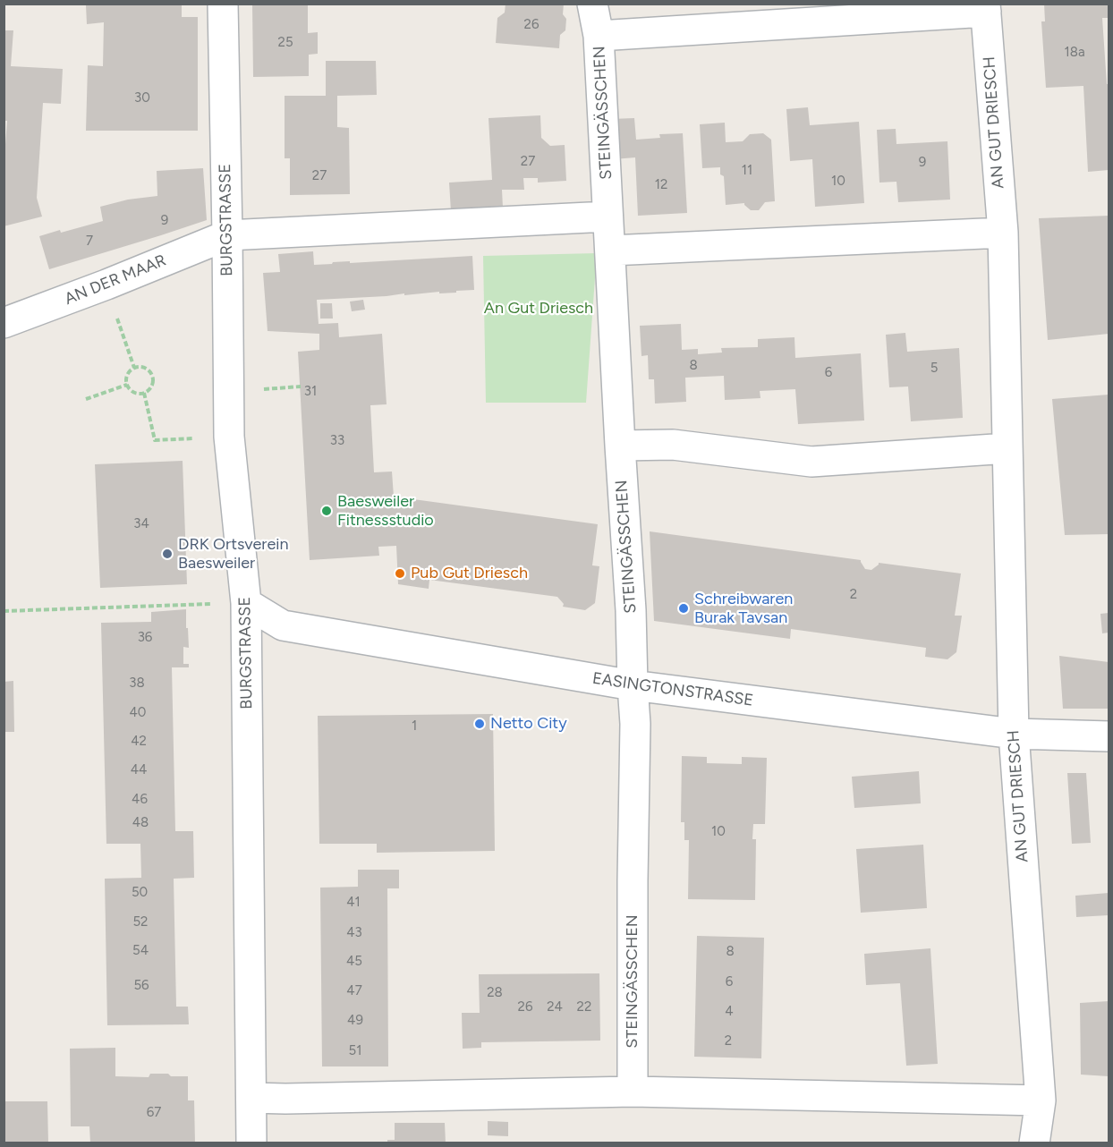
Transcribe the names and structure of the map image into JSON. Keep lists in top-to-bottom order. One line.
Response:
{"streets":{"street":["STEINGÄSSCHEN","AN GUT DRIESCH","BURGSTRASSE","AN DER MAAR","EASINGTONSTRASSE"]},"crossings":[["STEINGÄSSCHEN","AN GUT DRIESCH"],["STEINGÄSSCHEN","EASINGTONSTRASSE"],["AN GUT DRIESCH","EASINGTONSTRASSE"],["BURGSTRASSE","AN DER MAAR"],["BURGSTRASSE","EASINGTONSTRASSE"]],"parks":["An Gut Driesch"],"places":["Baesweiler Fitnessstudio","DRK Ortsverein Baesweiler","Pub Gut Driesch","Schreibwaren Burak Tavsan","Netto City"],"house_numbers":["26","25","18a","30","27","9","11","27","10","12","9","7","8","5","6","31","33","34","2","36","38","40","1","42","44","46","48","10","50","41","52","43","54","8","45","6","56","47","28","26","24","22","4","49","2","51","67"]}
